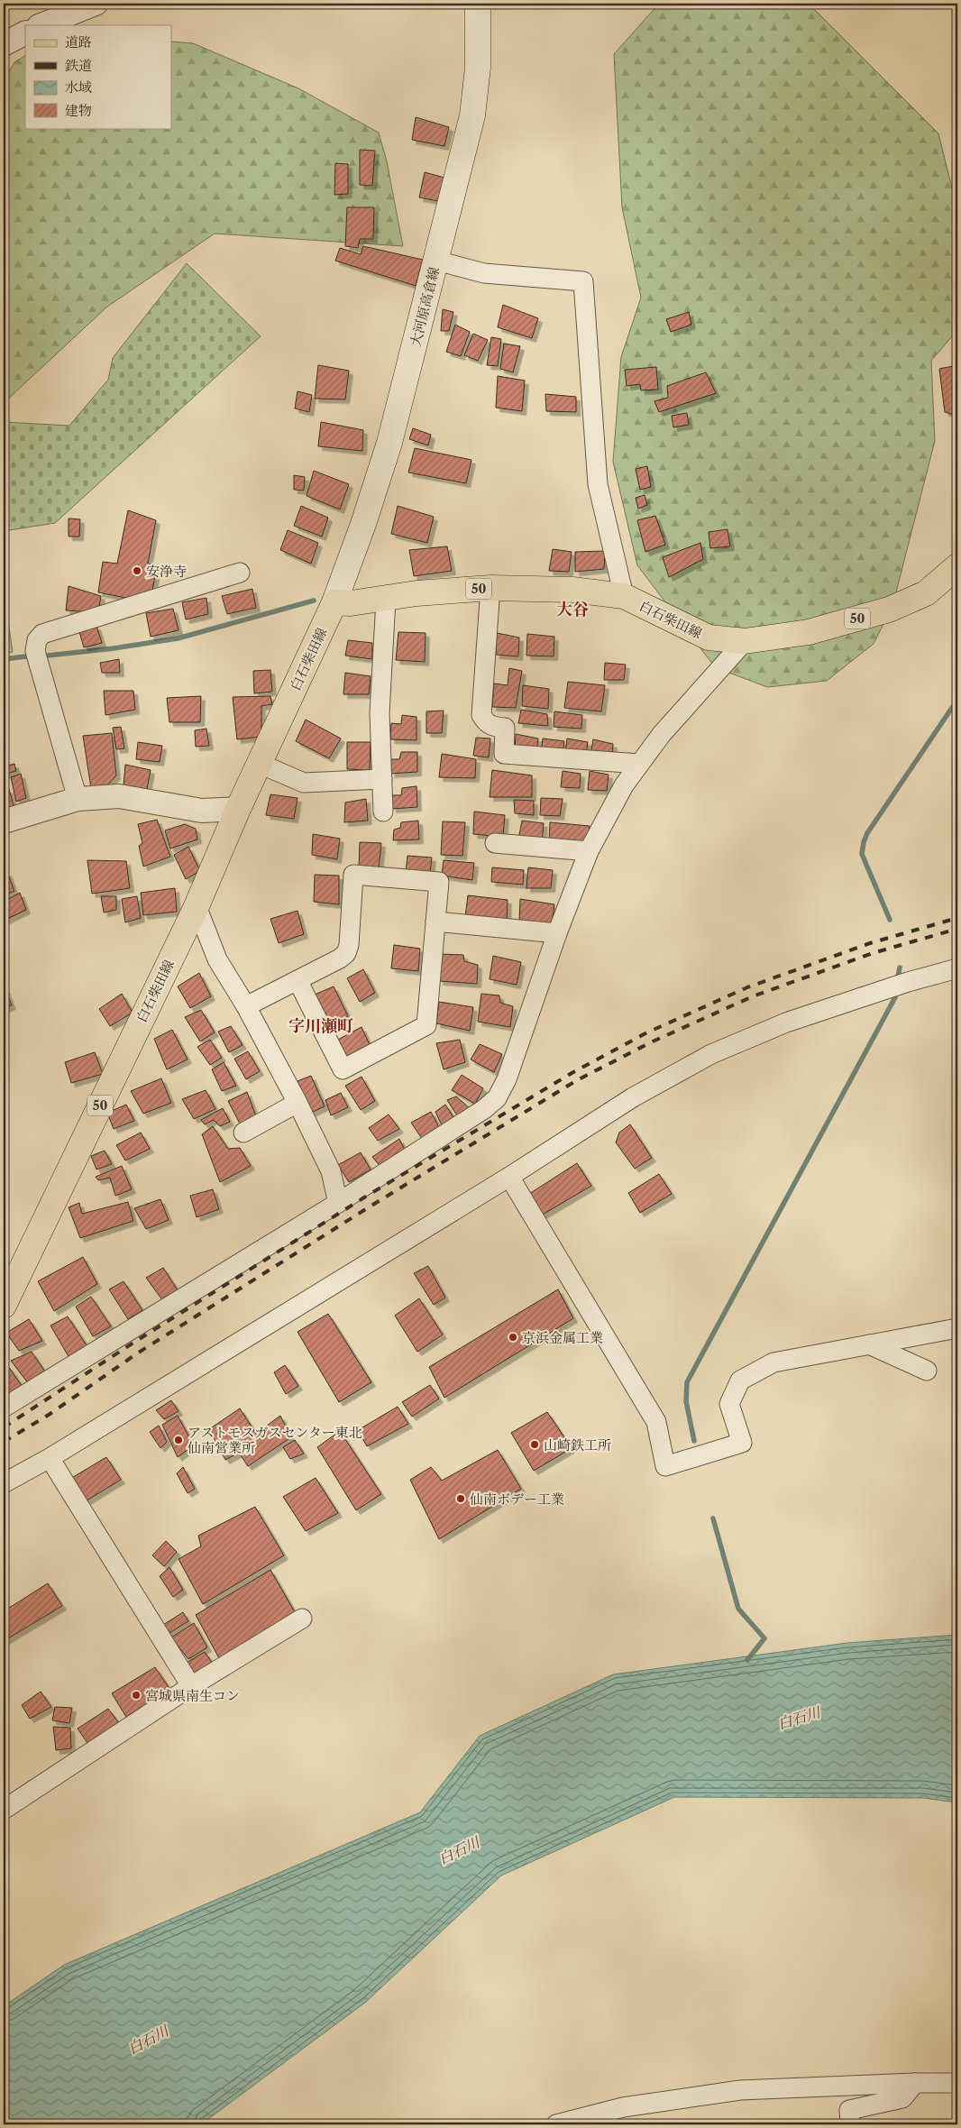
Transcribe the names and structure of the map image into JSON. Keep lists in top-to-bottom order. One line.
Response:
{"streets":{"main road":["大河原高倉線","50","白石柴田線"]},"crossings":[["大河原高倉線","白石柴田線"]],"districts":["大谷","字川瀬町"],"water":["白石川"],"places":["安浄寺","京浜金属工業","アストモスガスセンター東北 仙南営業所","山崎鉄工所","仙南ボデー工業","宮城県南生コン"],"legend":["道路","鉄道","水域","建物"]}
